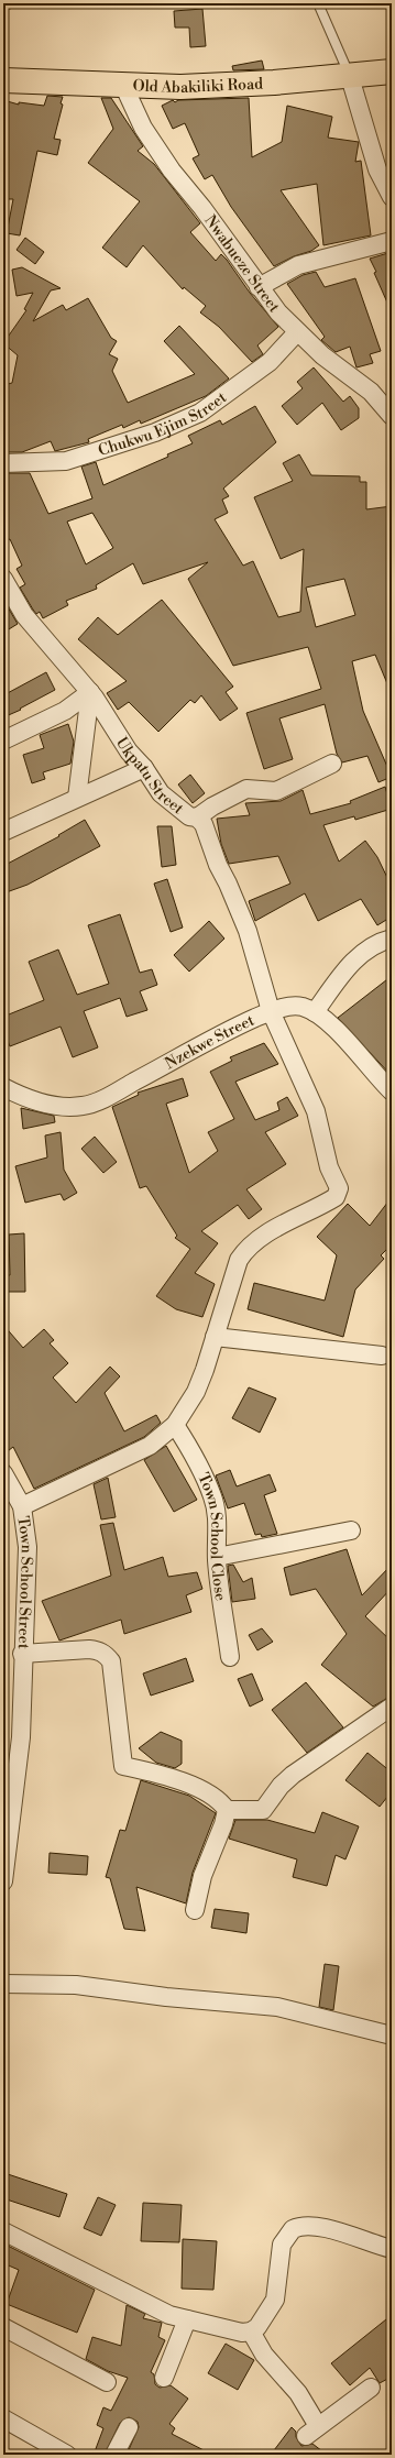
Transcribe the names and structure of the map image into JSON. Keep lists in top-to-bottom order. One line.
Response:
{"streets":{"main road":["Old Abakiliki Road"],"street":["Nwabueze Street","Chukwu Ejim Street","Ukpatu Street","Nzekwe Street","Town School Close","Town School Street"]},"crossings":[["Old Abakiliki Road","Nwabueze Street"],["Nwabueze Street","Chukwu Ejim Street"],["Ukpatu Street","Nzekwe Street"]]}
